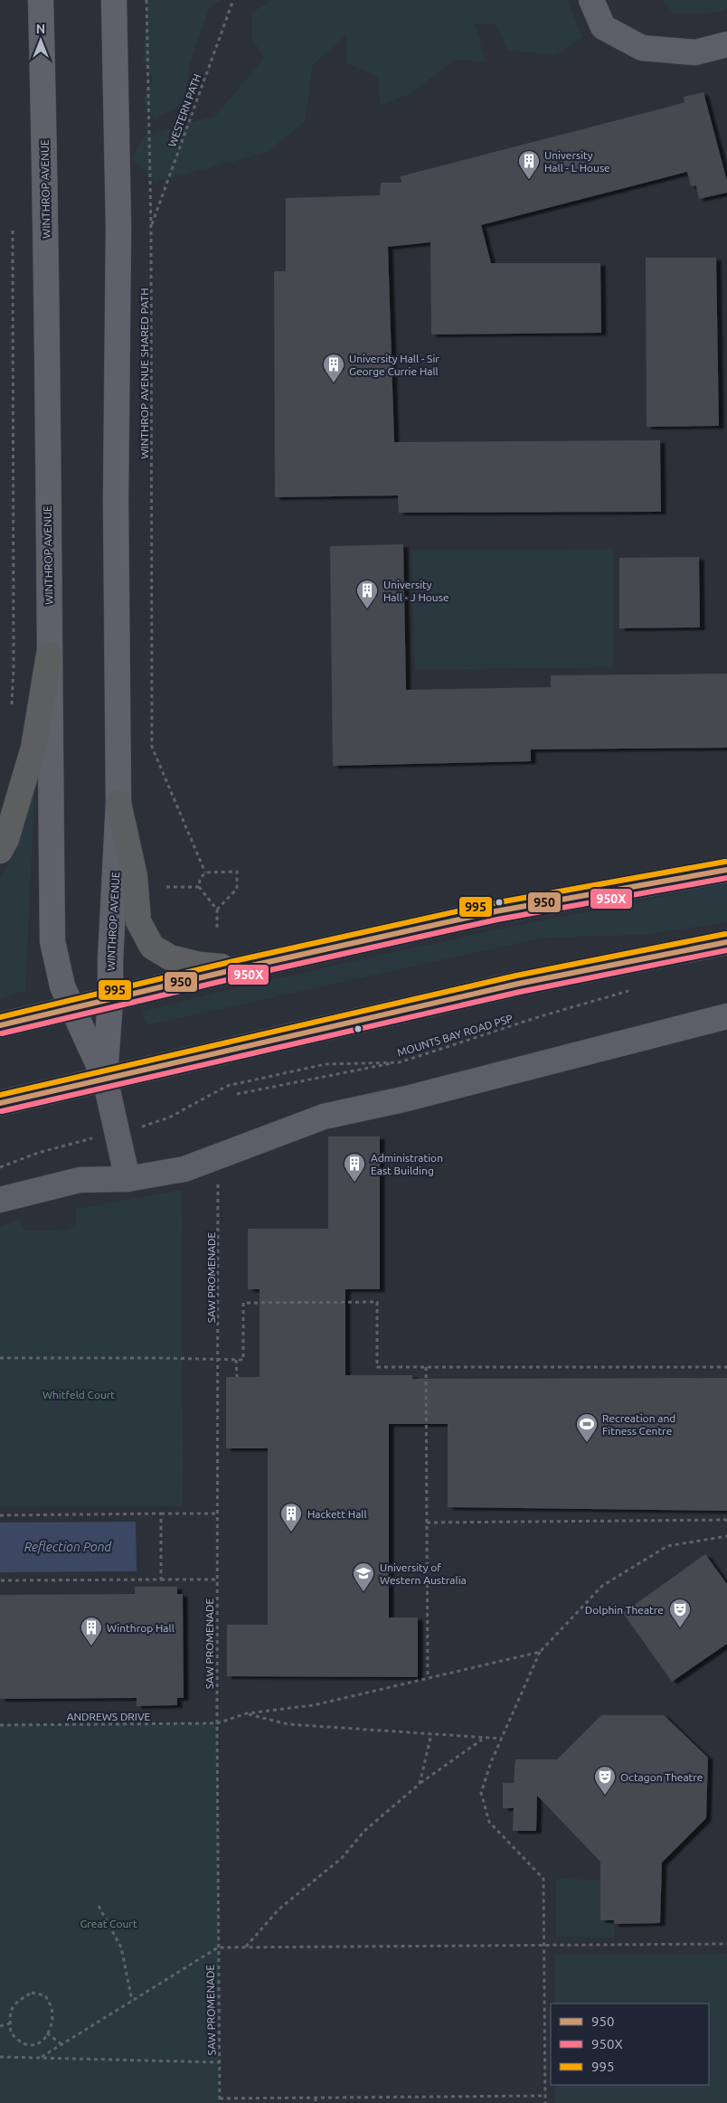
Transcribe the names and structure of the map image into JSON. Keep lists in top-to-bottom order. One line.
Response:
{"streets":{"main road":["WINTHROP AVENUE"],"path":["WESTERN PATH","WINTHROP AVENUE SHARED PATH","MOUNTS BAY ROAD PSP","SAW PROMENADE","ANDREWS DRIVE"]},"crossings":[["WESTERN PATH","WINTHROP AVENUE SHARED PATH"],["SAW PROMENADE","ANDREWS DRIVE"]],"water":["Reflection Pond"],"parks":["Whitfeld Court","Great Court"],"places":{"building":["University Hall - L House","University Hall - Sir George Currie Hall","University Hall - J House","Administration East Building","Hackett Hall","Winthrop Hall"],"sports":["Recreation and Fitness Centre"],"school or university":["University of Western Australia"],"theatre":["Dolphin Theatre","Octagon Theatre"]},"lines":["transit line 995","transit line 950","transit line 950X"],"legend":["950","950X","995"],"north":"top"}
